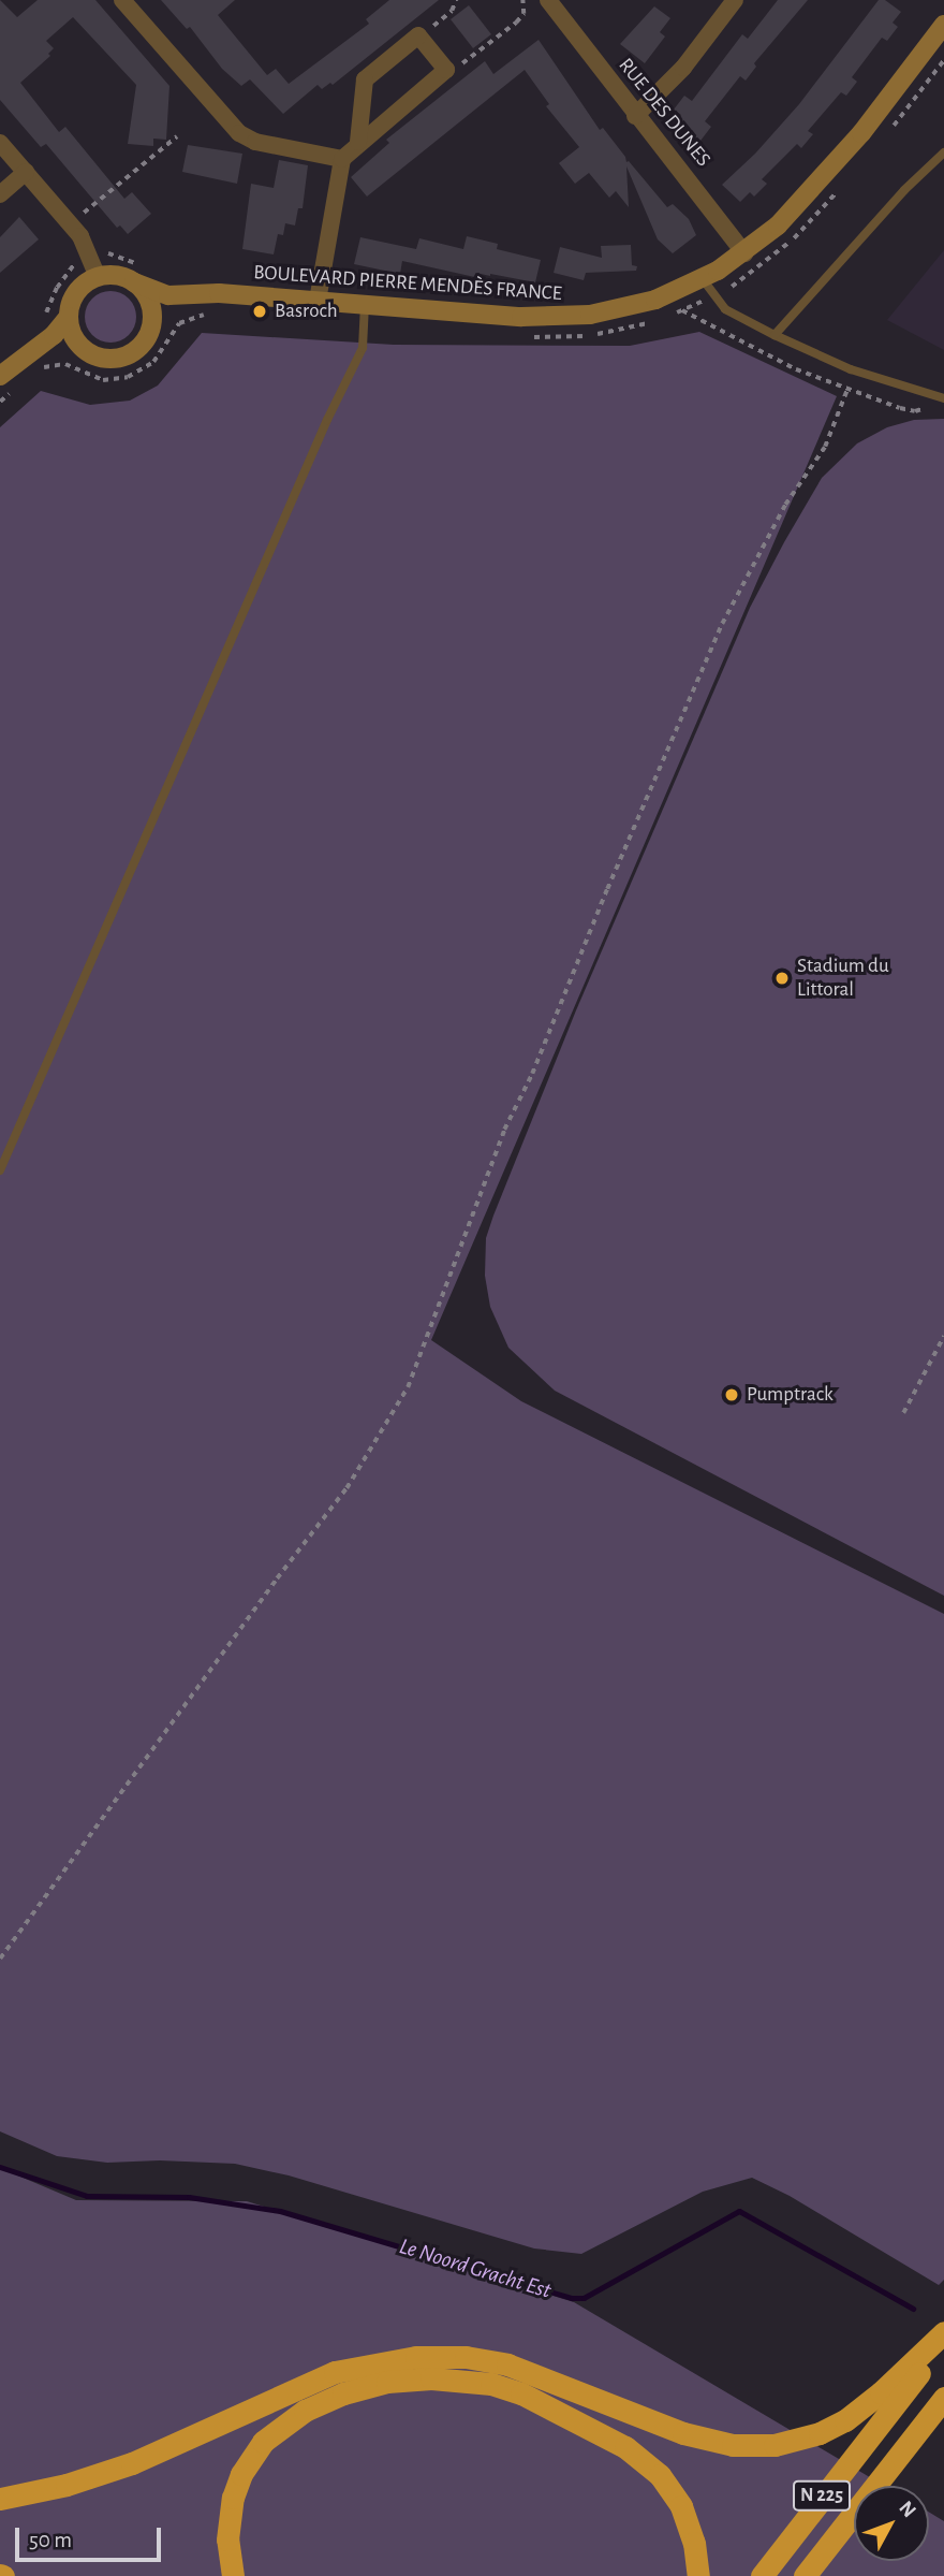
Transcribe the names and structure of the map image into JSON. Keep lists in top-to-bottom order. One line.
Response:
{"streets":{"highway":["N 225"],"street":["RUE DES DUNES","BOULEVARD PIERRE MENDÈS FRANCE"]},"crossings":[["RUE DES DUNES","BOULEVARD PIERRE MENDÈS FRANCE"]],"water":["Le Noord Gracht Est"],"places":["Basroch","Stadium du Littoral","Pumptrack"],"scale_bar":"50 m","north":"top right"}
